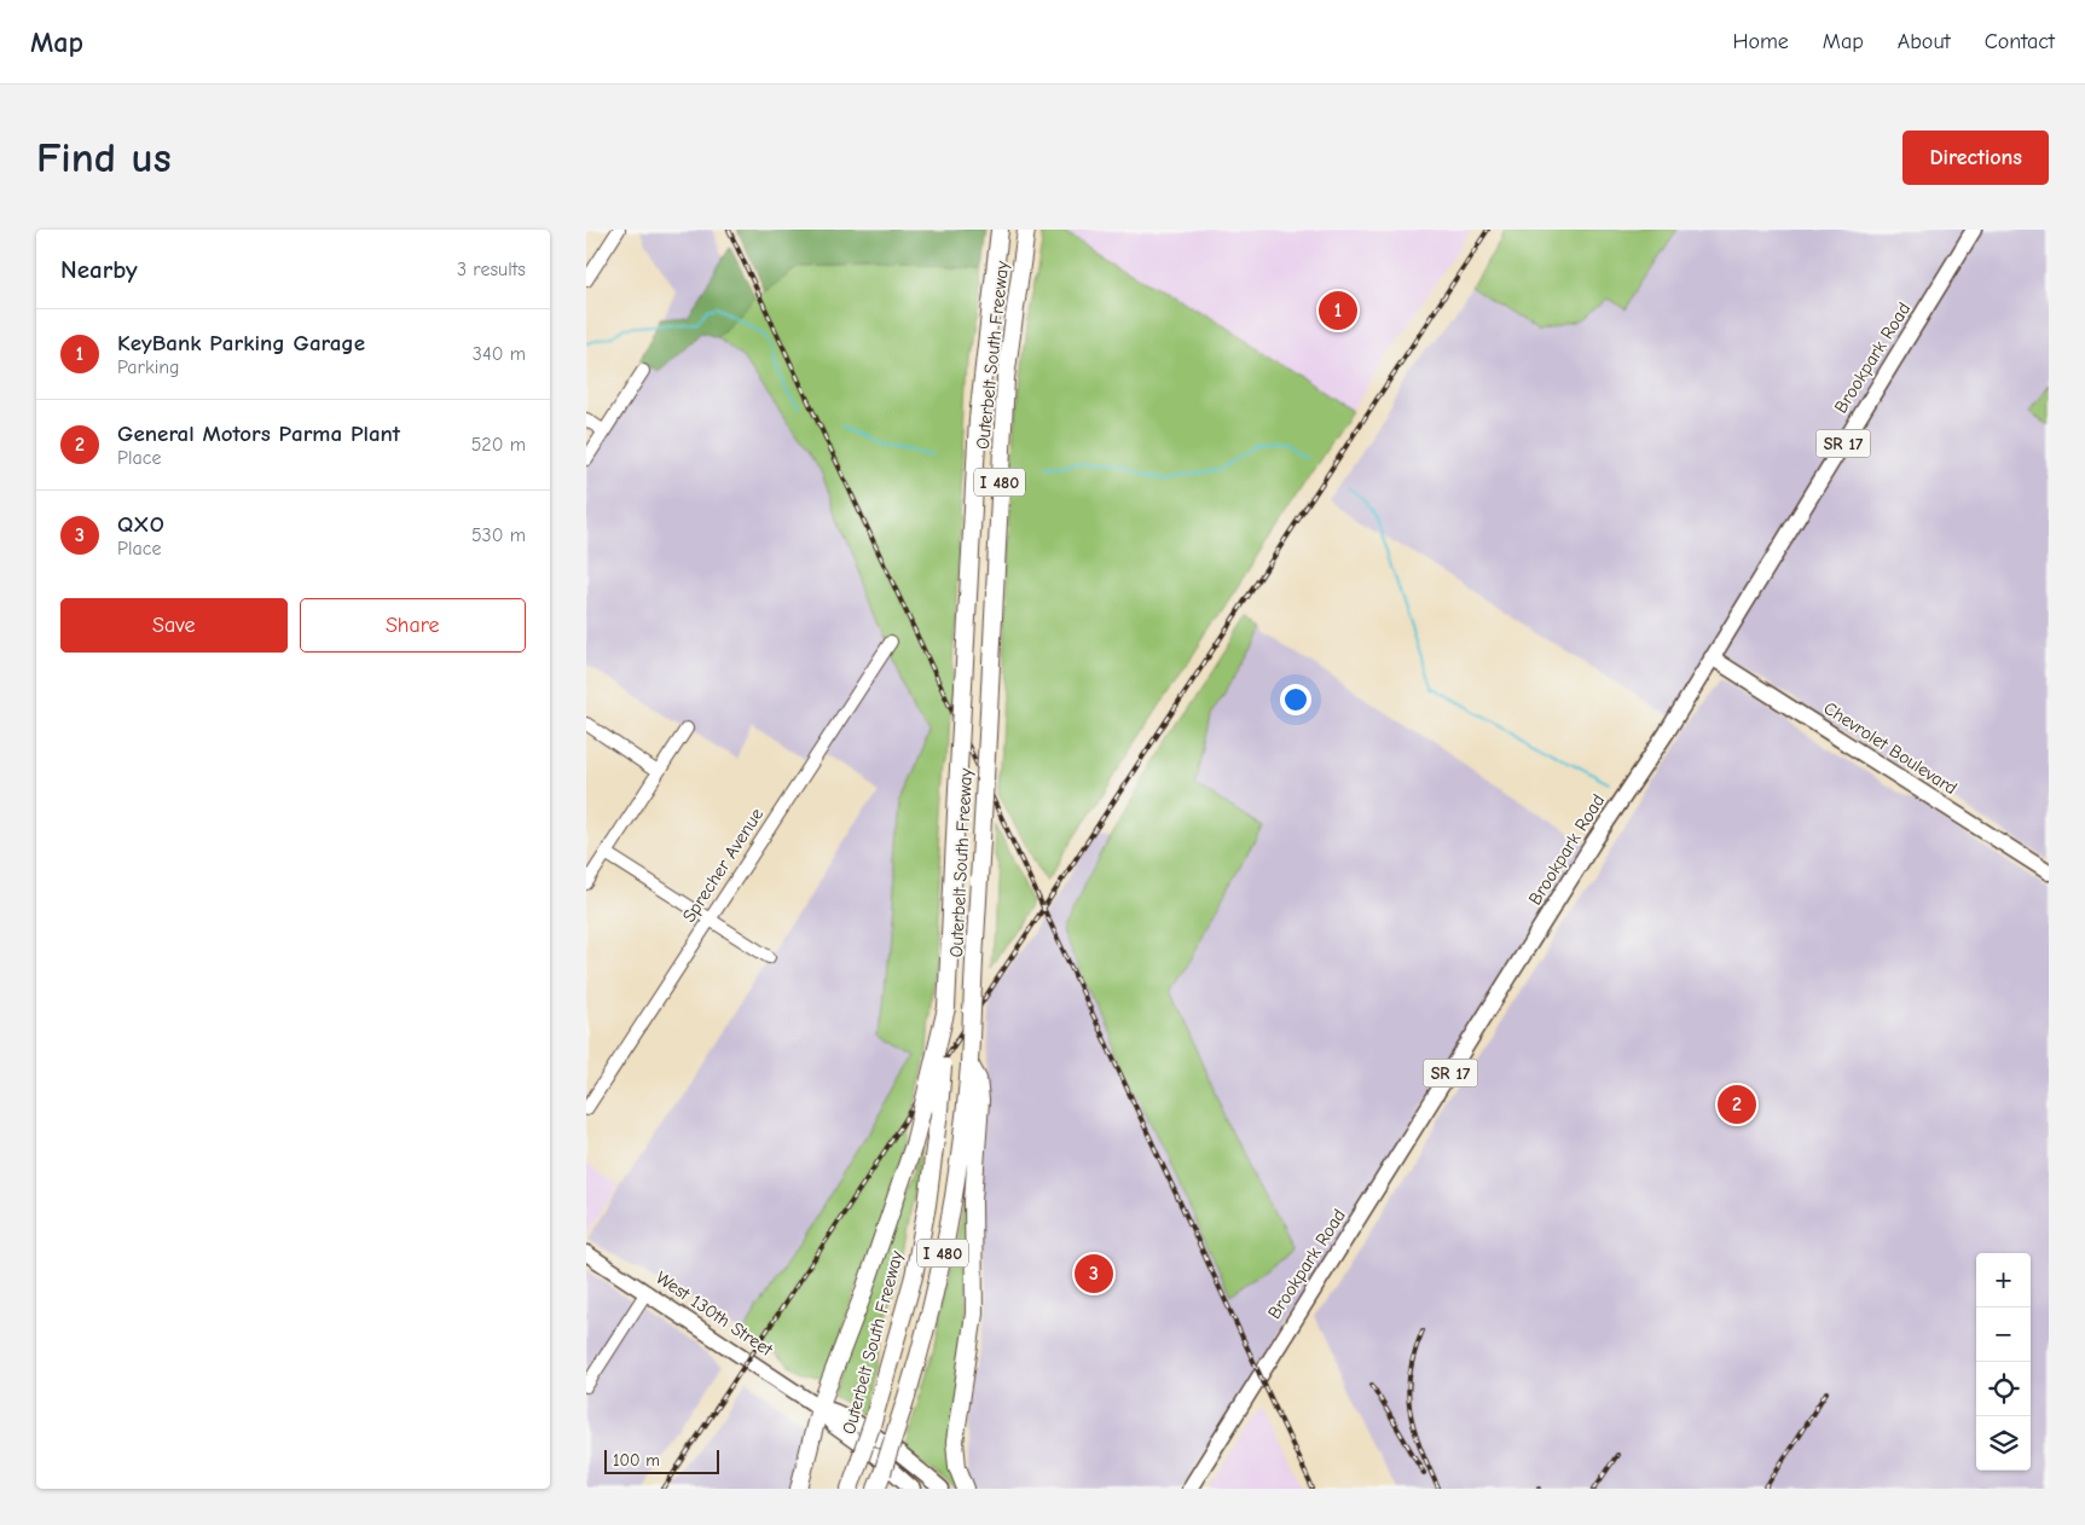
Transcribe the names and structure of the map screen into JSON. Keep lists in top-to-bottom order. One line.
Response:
{"streets":{"highway":["Outerbelt South Freeway","I 480"],"main road":["Brookpark Road","SR 17","Chevrolet Boulevard","West 130th Street"],"street":["Sprecher Avenue"]},"crossings":[["Brookpark Road","Chevrolet Boulevard"]],"scale_bar":"100 m","page":{"header":"Map","nav":["Home","Map","About","Contact"],"buttons":["Directions",["Save","Share"]],"title":"Find us","heading":["Nearby","3 results"],"pins":["1","2","3"],"list":[{"mark":"1","name":"KeyBank Parking Garage","note":"Parking","value":"340 m"},{"mark":"2","name":"General Motors Parma Plant","note":"Place","value":"520 m"},{"mark":"3","name":"QXO","note":"Place","value":"530 m"}],"map_buttons":["+","−"],"scale":"100 m"}}
